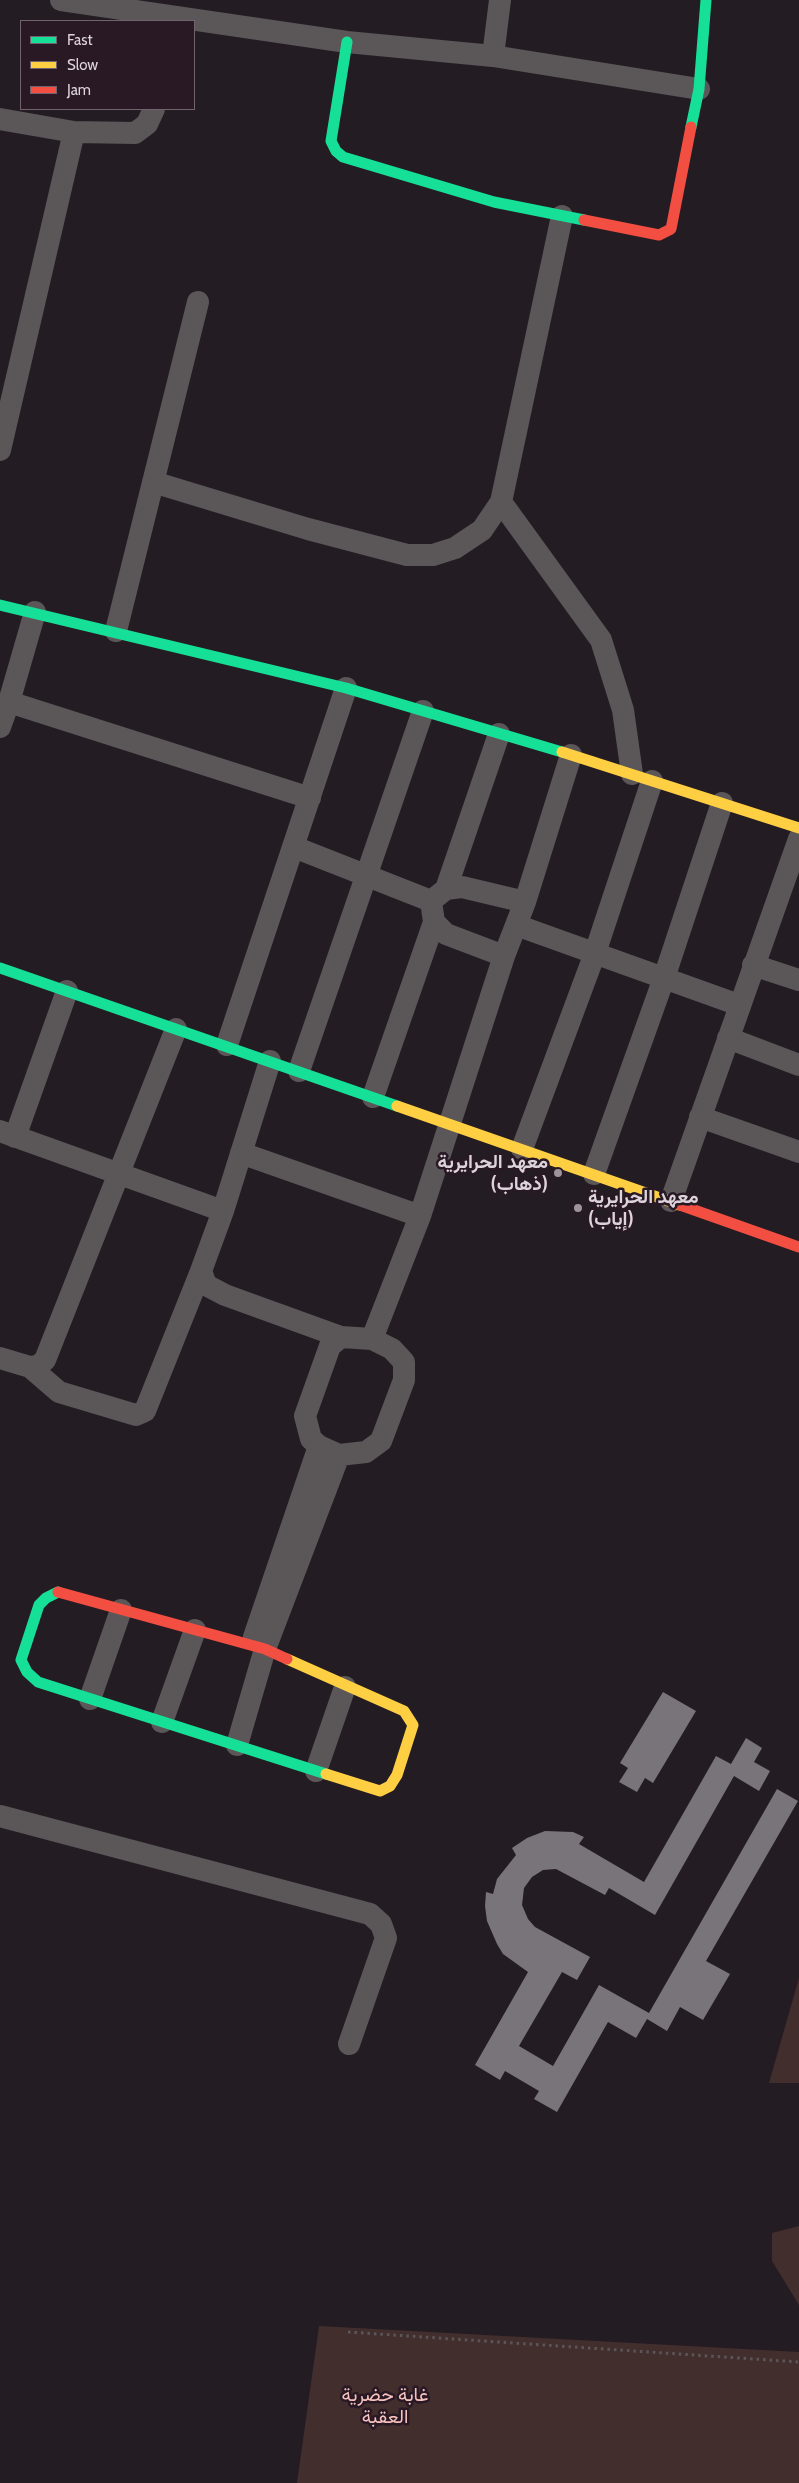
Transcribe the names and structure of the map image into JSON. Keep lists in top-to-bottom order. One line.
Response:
{"parks":["غابة حضرية العقبة"],"places":["معهد الحرايرية (ذهاب)","معهد الحرايرية (إياب)"],"legend":["Fast","Slow","Jam"]}
